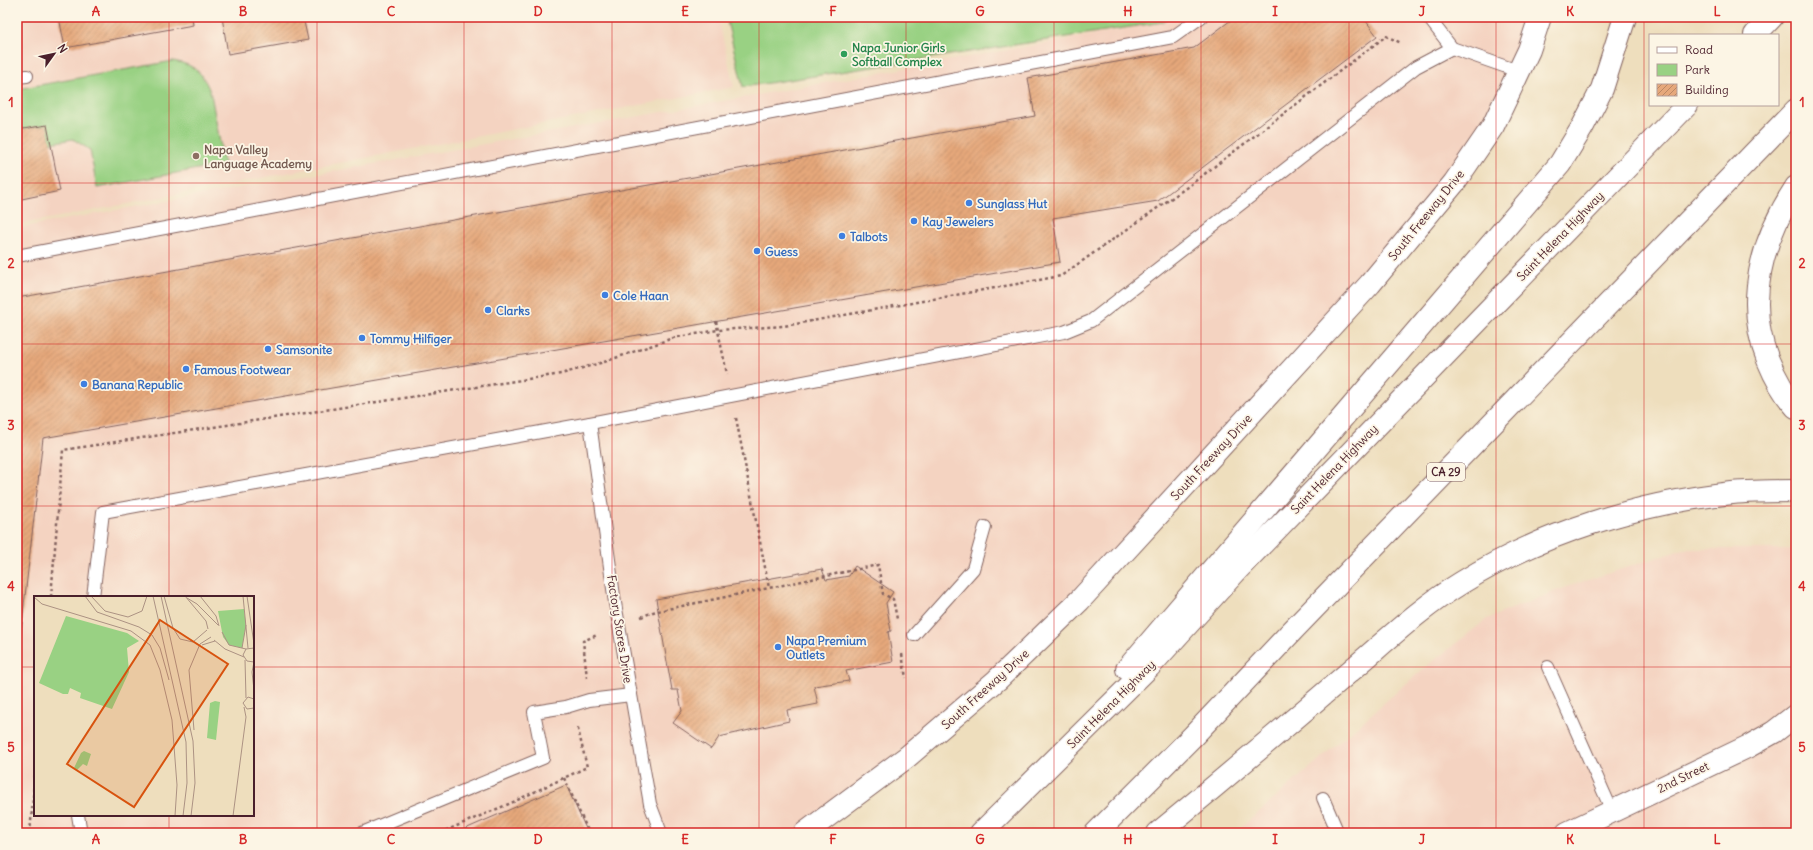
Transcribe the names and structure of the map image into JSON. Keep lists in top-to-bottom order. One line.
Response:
{"streets":{"main road":["South Freeway Drive","Saint Helena Highway","CA 29","2nd Street"],"lane":["Factory Stores Drive"]},"places":["Napa Junior Girls Softball Complex","Napa Valley Language Academy","Sunglass Hut","Kay Jewelers","Talbots","Guess","Cole Haan","Clarks","Tommy Hilfiger","Samsonite","Famous Footwear","Banana Republic","Napa Premium Outlets"],"legend":["Road","Park","Building"],"north":"top right","grid":{"columns":["A","B","C","D","E","F","G","H","I","J","K","L"],"rows":["1","2","3","4","5"]}}
